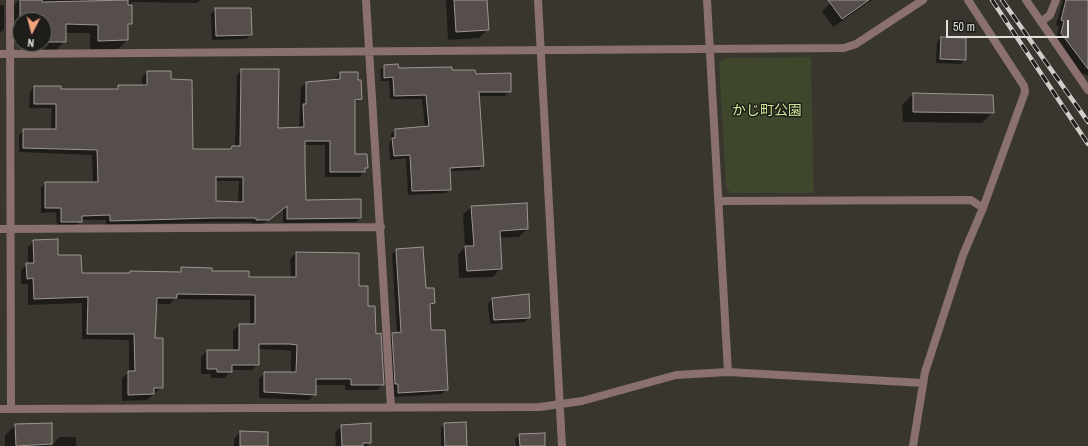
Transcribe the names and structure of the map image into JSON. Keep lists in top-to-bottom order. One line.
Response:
{"parks":["かじ町公園"],"scale_bar":"50 m","north":"bottom"}
